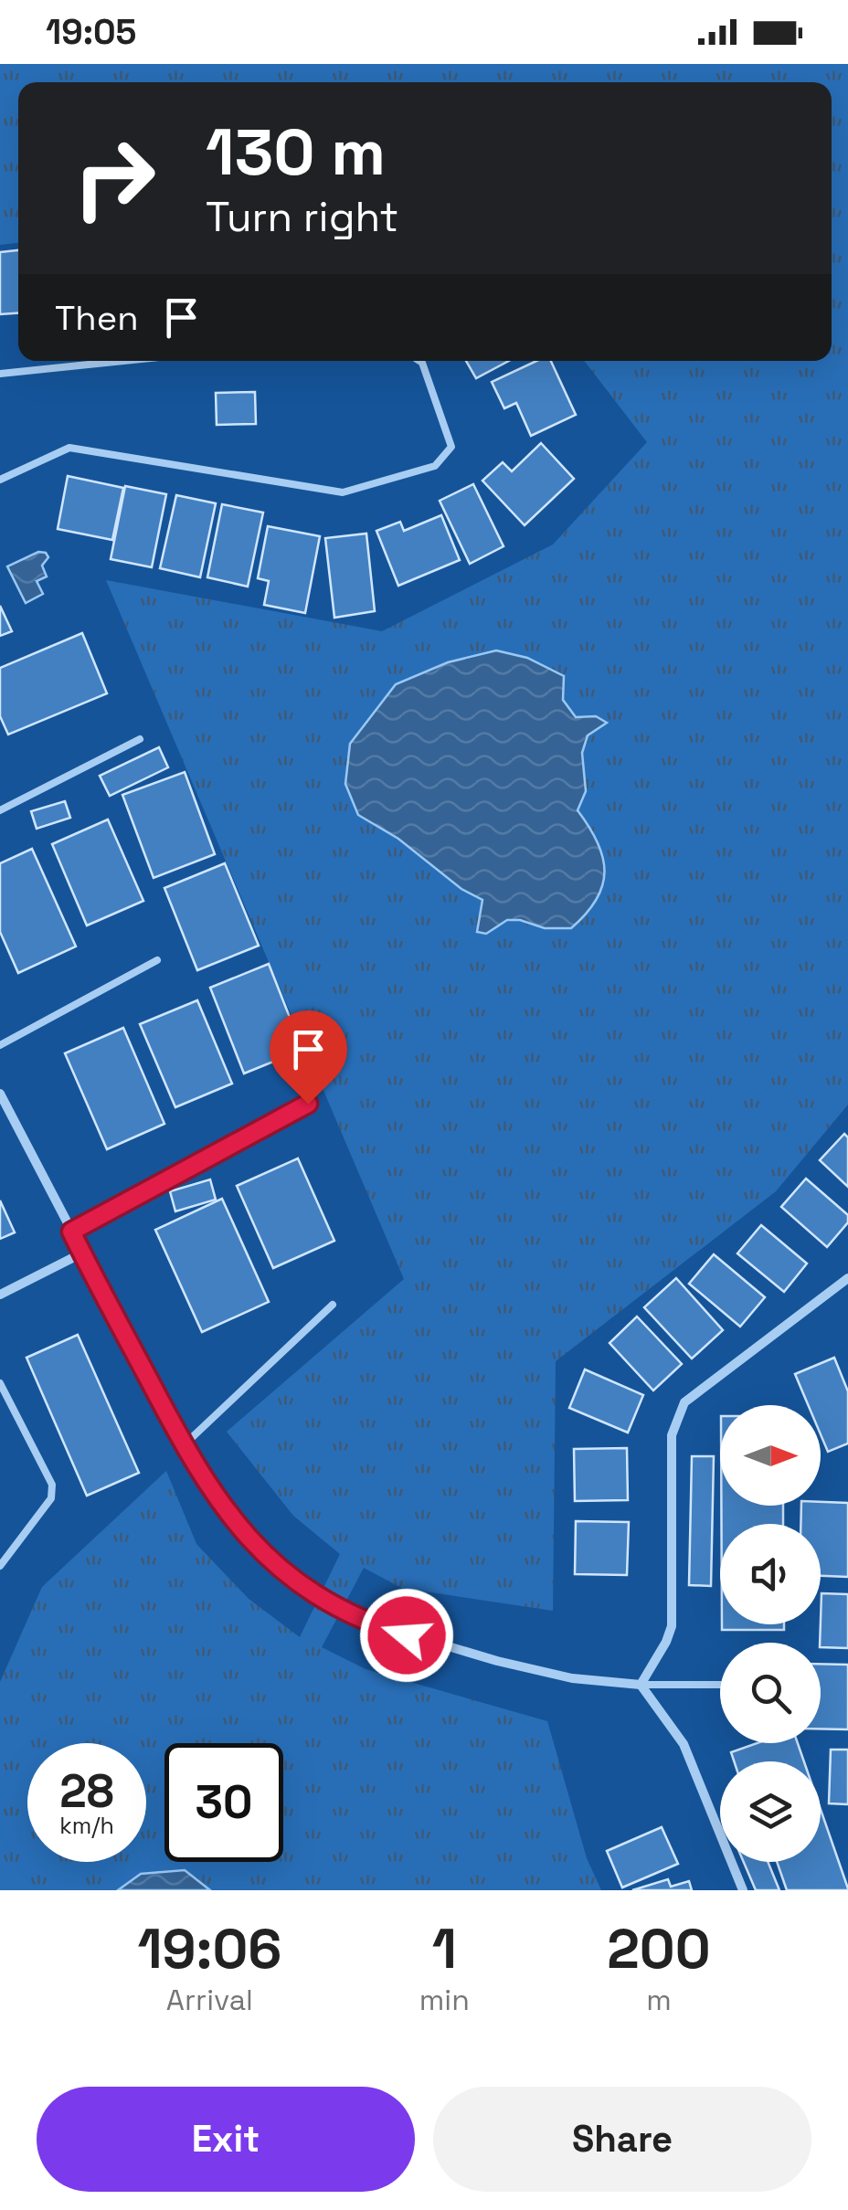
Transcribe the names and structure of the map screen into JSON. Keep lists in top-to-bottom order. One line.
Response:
{"north":"right","page":{"status":"19:05","turn":["130 m","Turn right"],"then":"Then","speed":"28 km/h","limit":"30","eta":["19:06","Arrival","1","min","200","m"],"buttons":["Exit","Share"]}}
